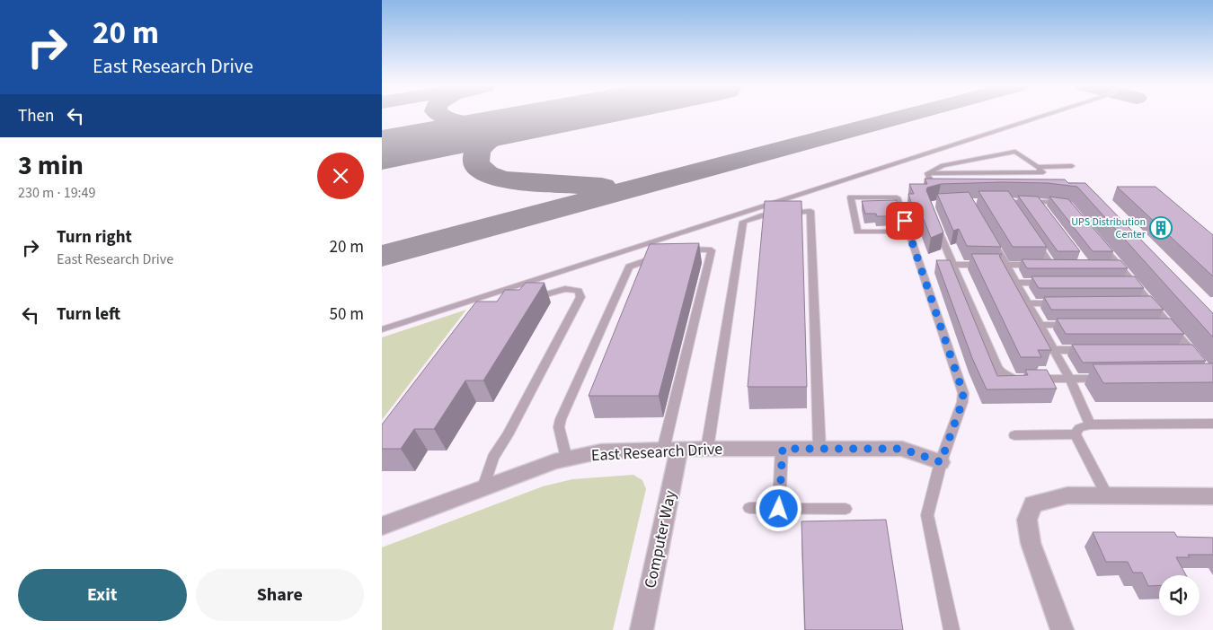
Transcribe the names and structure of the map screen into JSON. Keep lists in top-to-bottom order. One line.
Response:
{"streets":{"street":["East Research Drive","Computer Way"]},"crossings":[["East Research Drive","Computer Way"]],"places":{"building":["UPS Distribution Center"]},"page":{"turn":["20 m","East Research Drive"],"then":"Then","heading":["3 min","230 m · 19:49"],"list":[{"name":"Turn right","note":"East Research Drive","value":"20 m"},{"name":"Turn left","value":"50 m"}],"buttons":["Exit","Share"]}}
